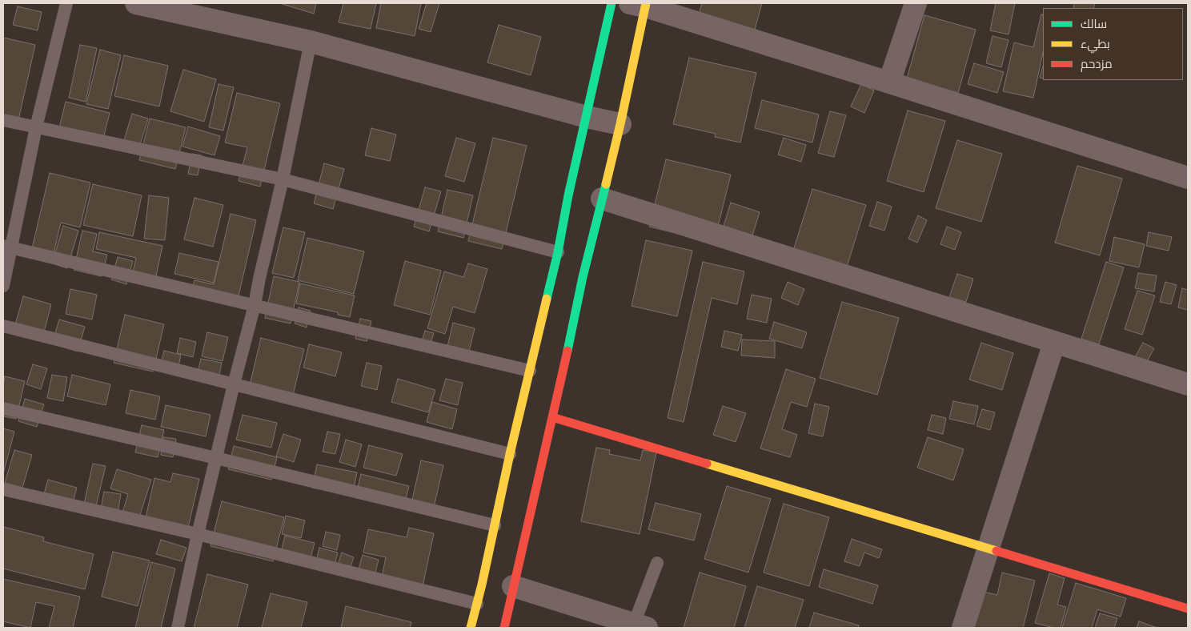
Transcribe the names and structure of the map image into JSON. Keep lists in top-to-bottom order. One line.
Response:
{"legend":["سالك","بطيء","مزدحم"]}
